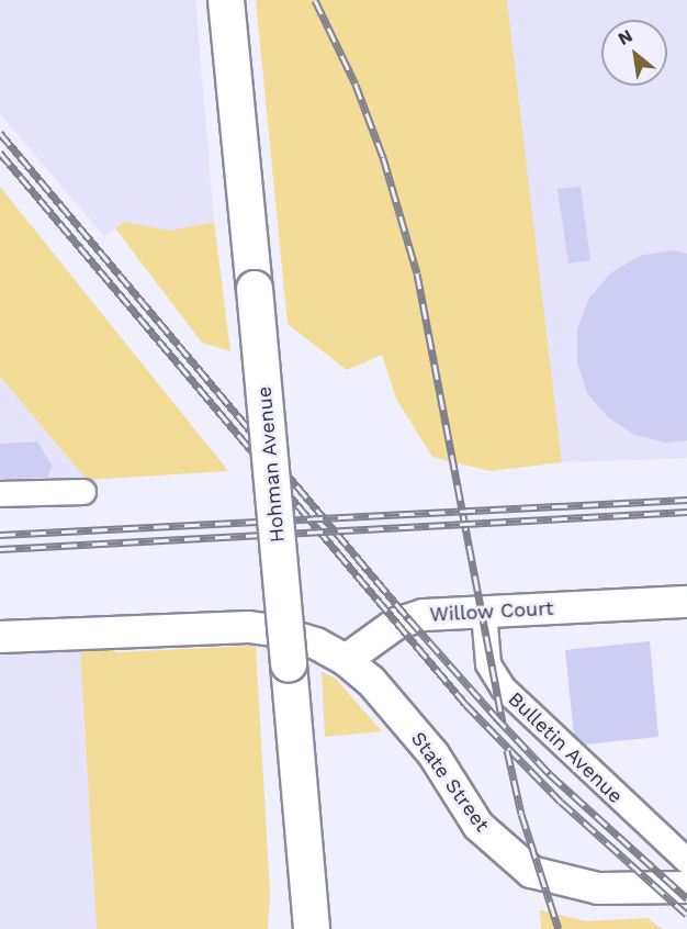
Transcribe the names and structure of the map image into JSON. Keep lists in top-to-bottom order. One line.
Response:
{"streets":{"main road":["Hohman Avenue"],"street":["Willow Court","Bulletin Avenue","State Street"]},"crossings":[["Willow Court","Bulletin Avenue"],["Willow Court","State Street"]],"north":"top left"}
